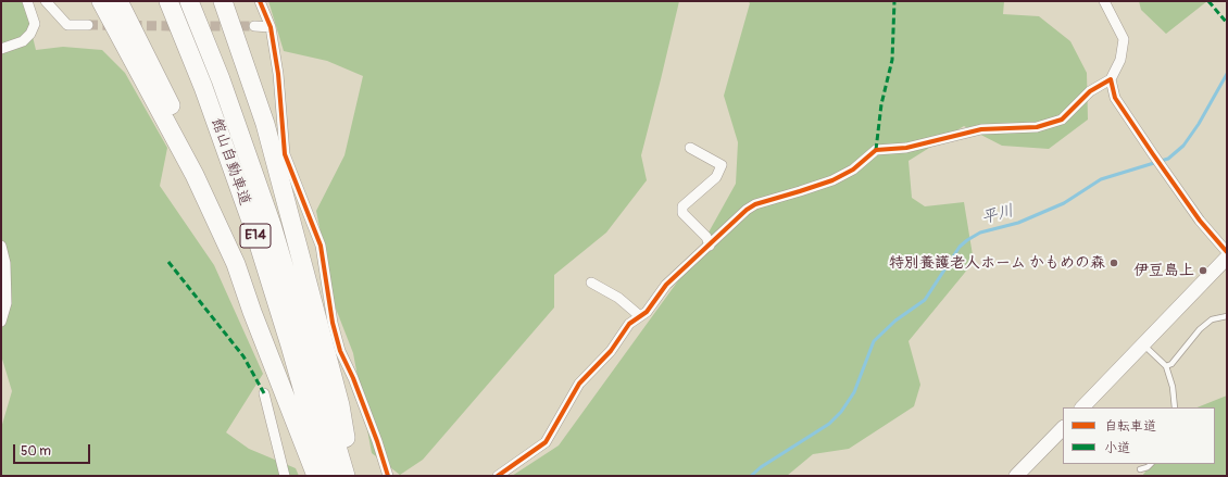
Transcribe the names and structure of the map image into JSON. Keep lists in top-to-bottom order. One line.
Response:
{"streets":{"highway":["館山自動車道","E14"]},"water":["平川"],"places":["特別養護老人ホーム かもめの森","伊豆島上"],"legend":["自転車道","小道"],"scale_bar":"50 m"}
